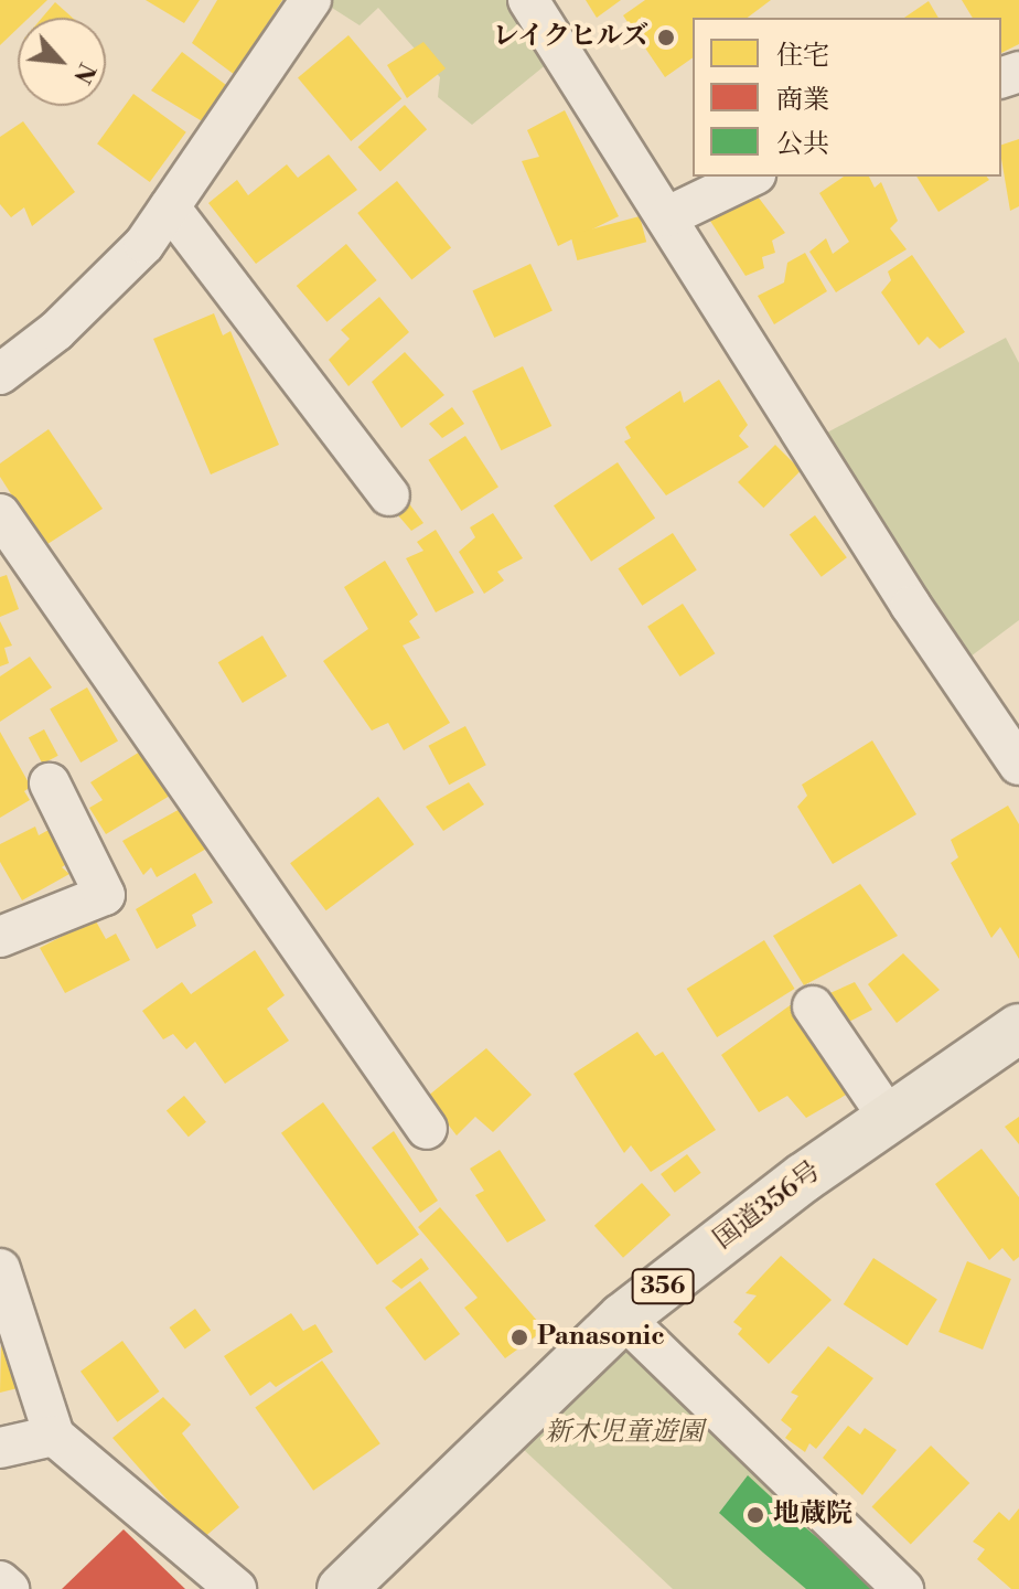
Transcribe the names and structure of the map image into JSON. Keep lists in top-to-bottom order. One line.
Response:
{"streets":{"highway":["国道356号","356"]},"parks":["新木児童遊園"],"places":["レイクヒルズ","Panasonic","地蔵院"],"legend":["住宅","商業","公共"],"north":"bottom right"}
